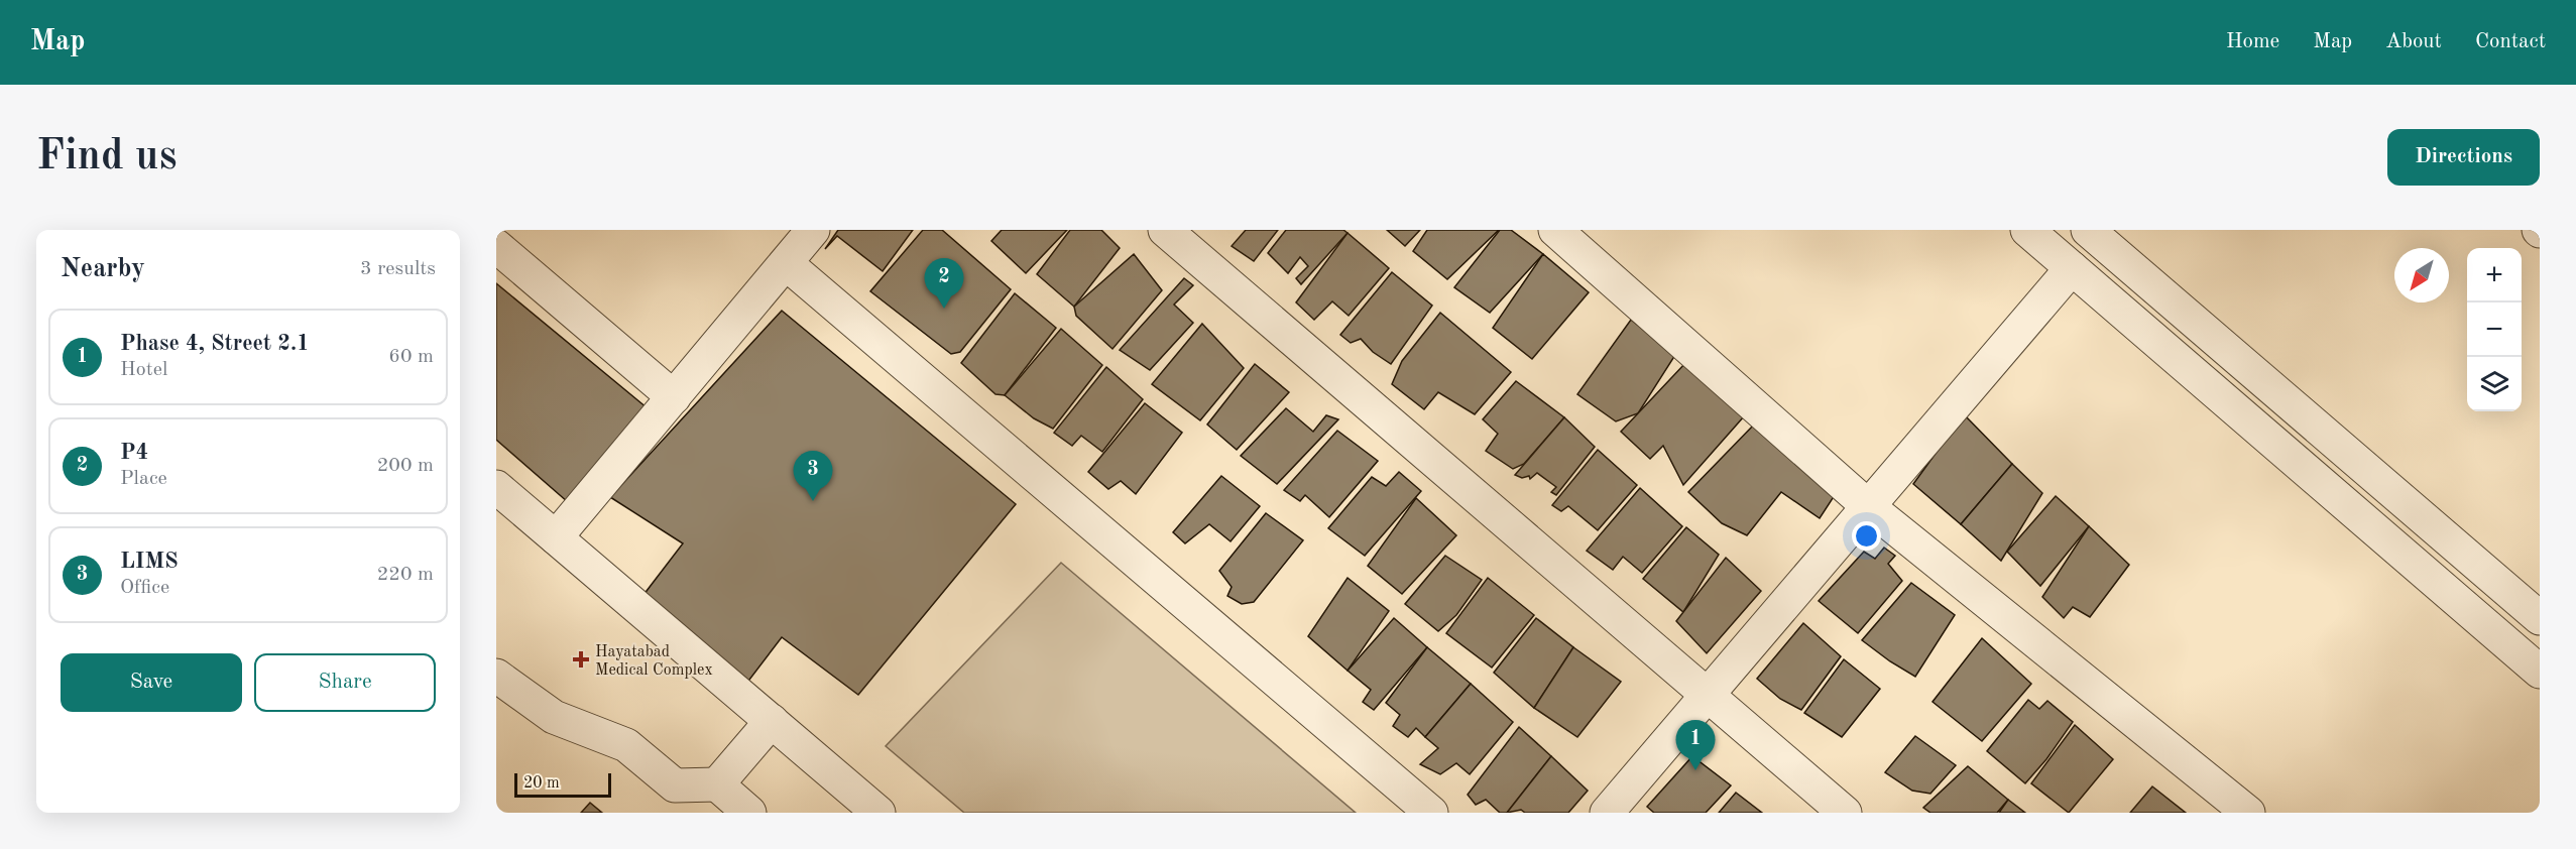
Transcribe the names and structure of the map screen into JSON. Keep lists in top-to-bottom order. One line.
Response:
{"places":{"health":["Hayatabad Medical Complex"]},"scale_bar":"20 m","north":"bottom left","page":{"header":"Map","nav":["Home","Map","About","Contact"],"buttons":["Directions",["Save","Share"]],"title":"Find us","heading":["Nearby","3 results"],"map_buttons":["+","−"],"pins":["2","3","1"],"list":[{"mark":"1","name":"Phase 4, Street 2.1","note":"Hotel","value":"60 m"},{"mark":"2","name":"P4","note":"Place","value":"200 m"},{"mark":"3","name":"LIMS","note":"Office","value":"220 m"}],"scale":"20 m"}}
